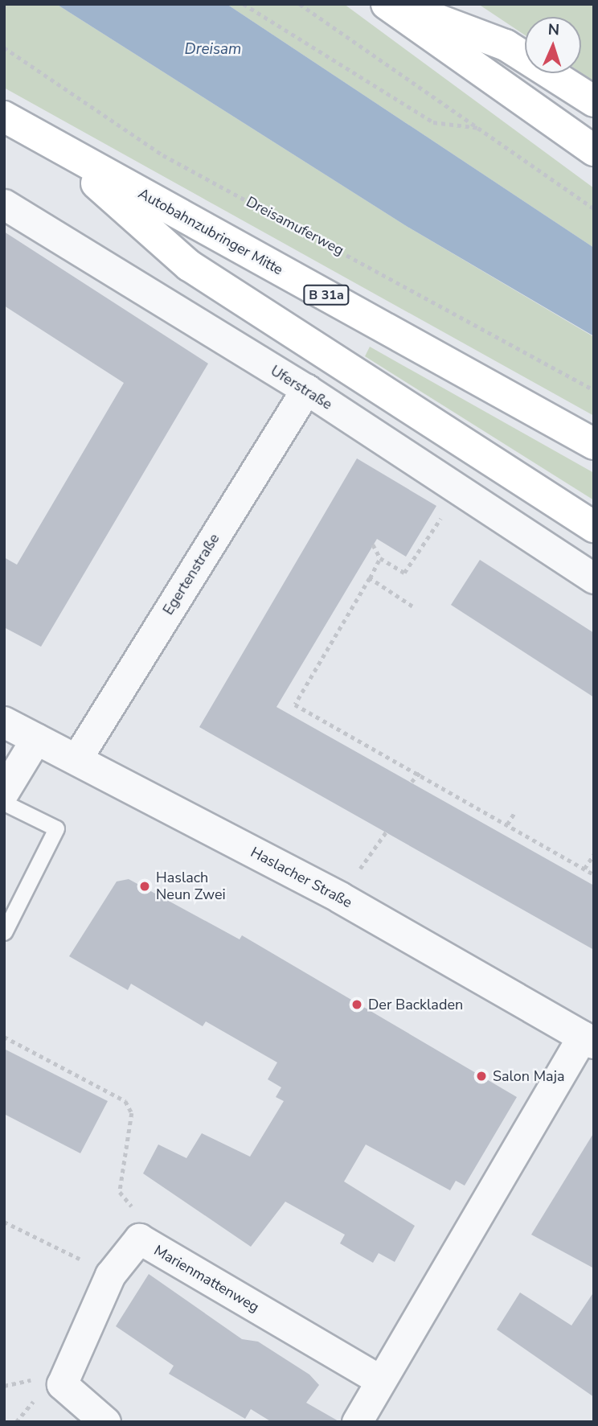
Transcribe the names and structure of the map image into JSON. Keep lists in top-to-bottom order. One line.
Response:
{"streets":{"highway":["Autobahnzubringer Mitte","B 31a"],"street":["Uferstraße","Egertenstraße","Haslacher Straße","Marienmattenweg"],"path":["Dreisamuferweg"]},"crossings":[["Uferstraße","Egertenstraße"],["Egertenstraße","Haslacher Straße"]],"water":["Dreisam"],"places":["Haslach Neun Zwei","Der Backladen","Salon Maja"],"north":"top"}
